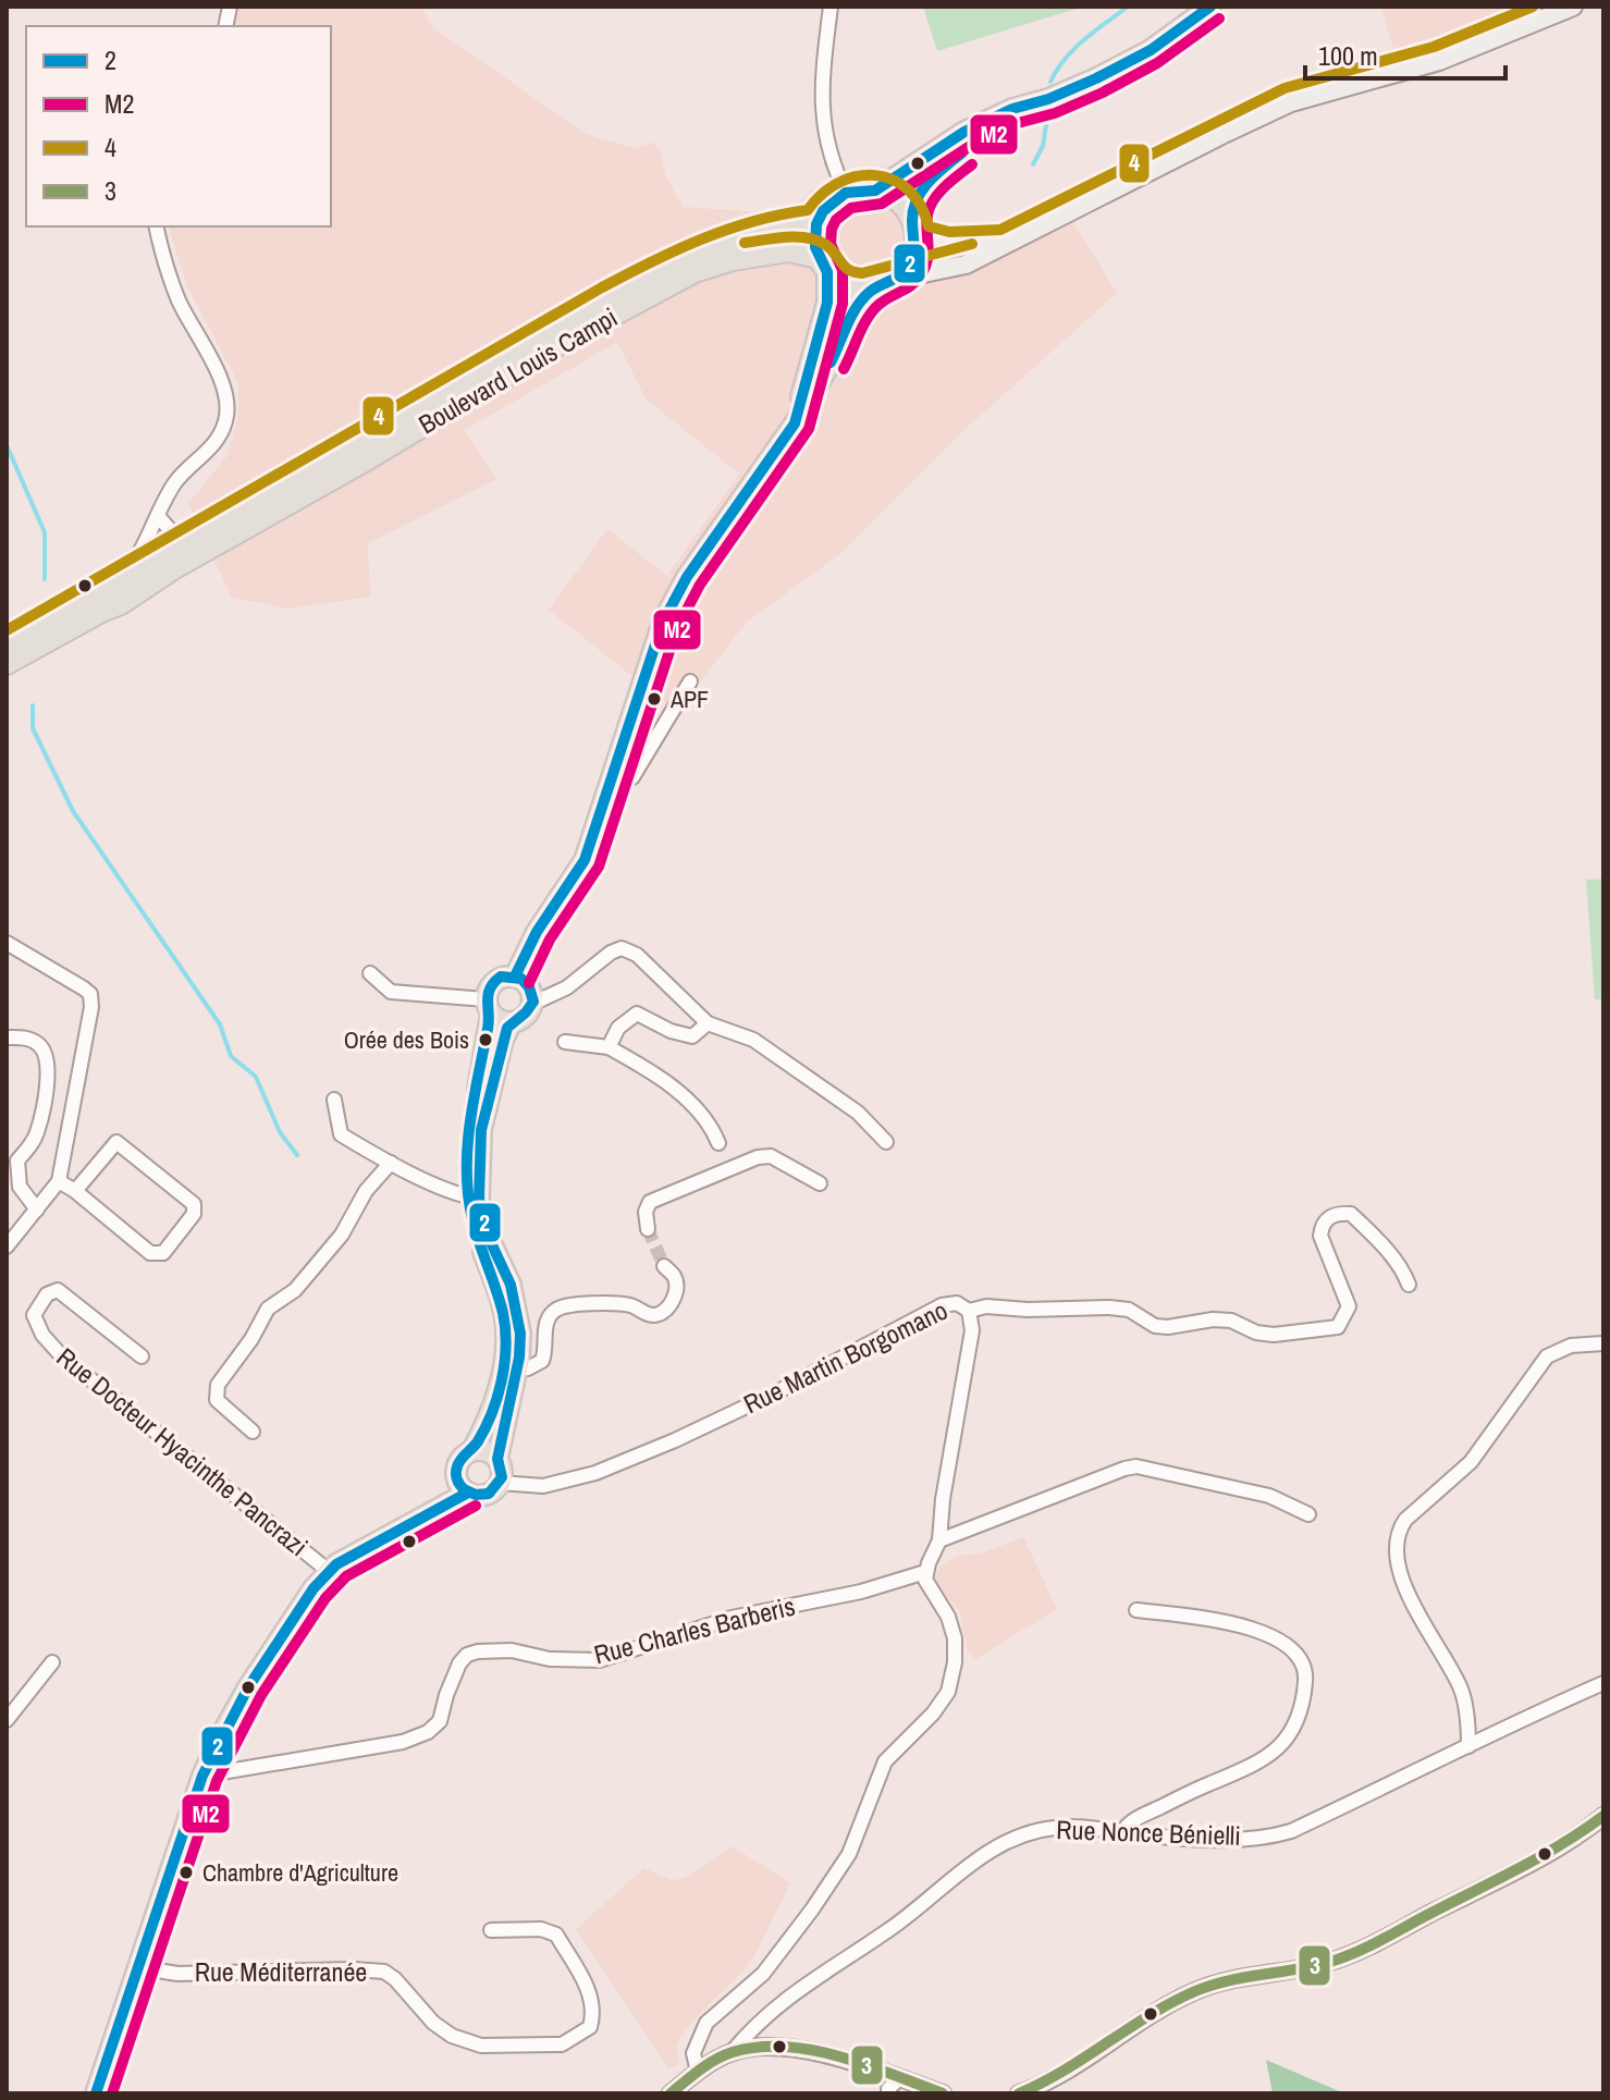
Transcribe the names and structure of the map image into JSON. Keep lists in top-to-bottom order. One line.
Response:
{"streets":{"main road":["Boulevard Louis Campi"],"street":["Rue Martin Borgomano","Rue Docteur Hyacinthe Pancrazi","Rue Charles Barberis","Rue Nonce Bénielli","Rue Méditerranée"]},"crossings":[["Rue Martin Borgomano","Rue Charles Barberis"]],"places":["APF","Orée des Bois","Chambre d'Agriculture"],"lines":["transit line 2","transit line 4","transit line M2","transit line 3"],"legend":["2","M2","4","3"],"scale_bar":"100 m"}
